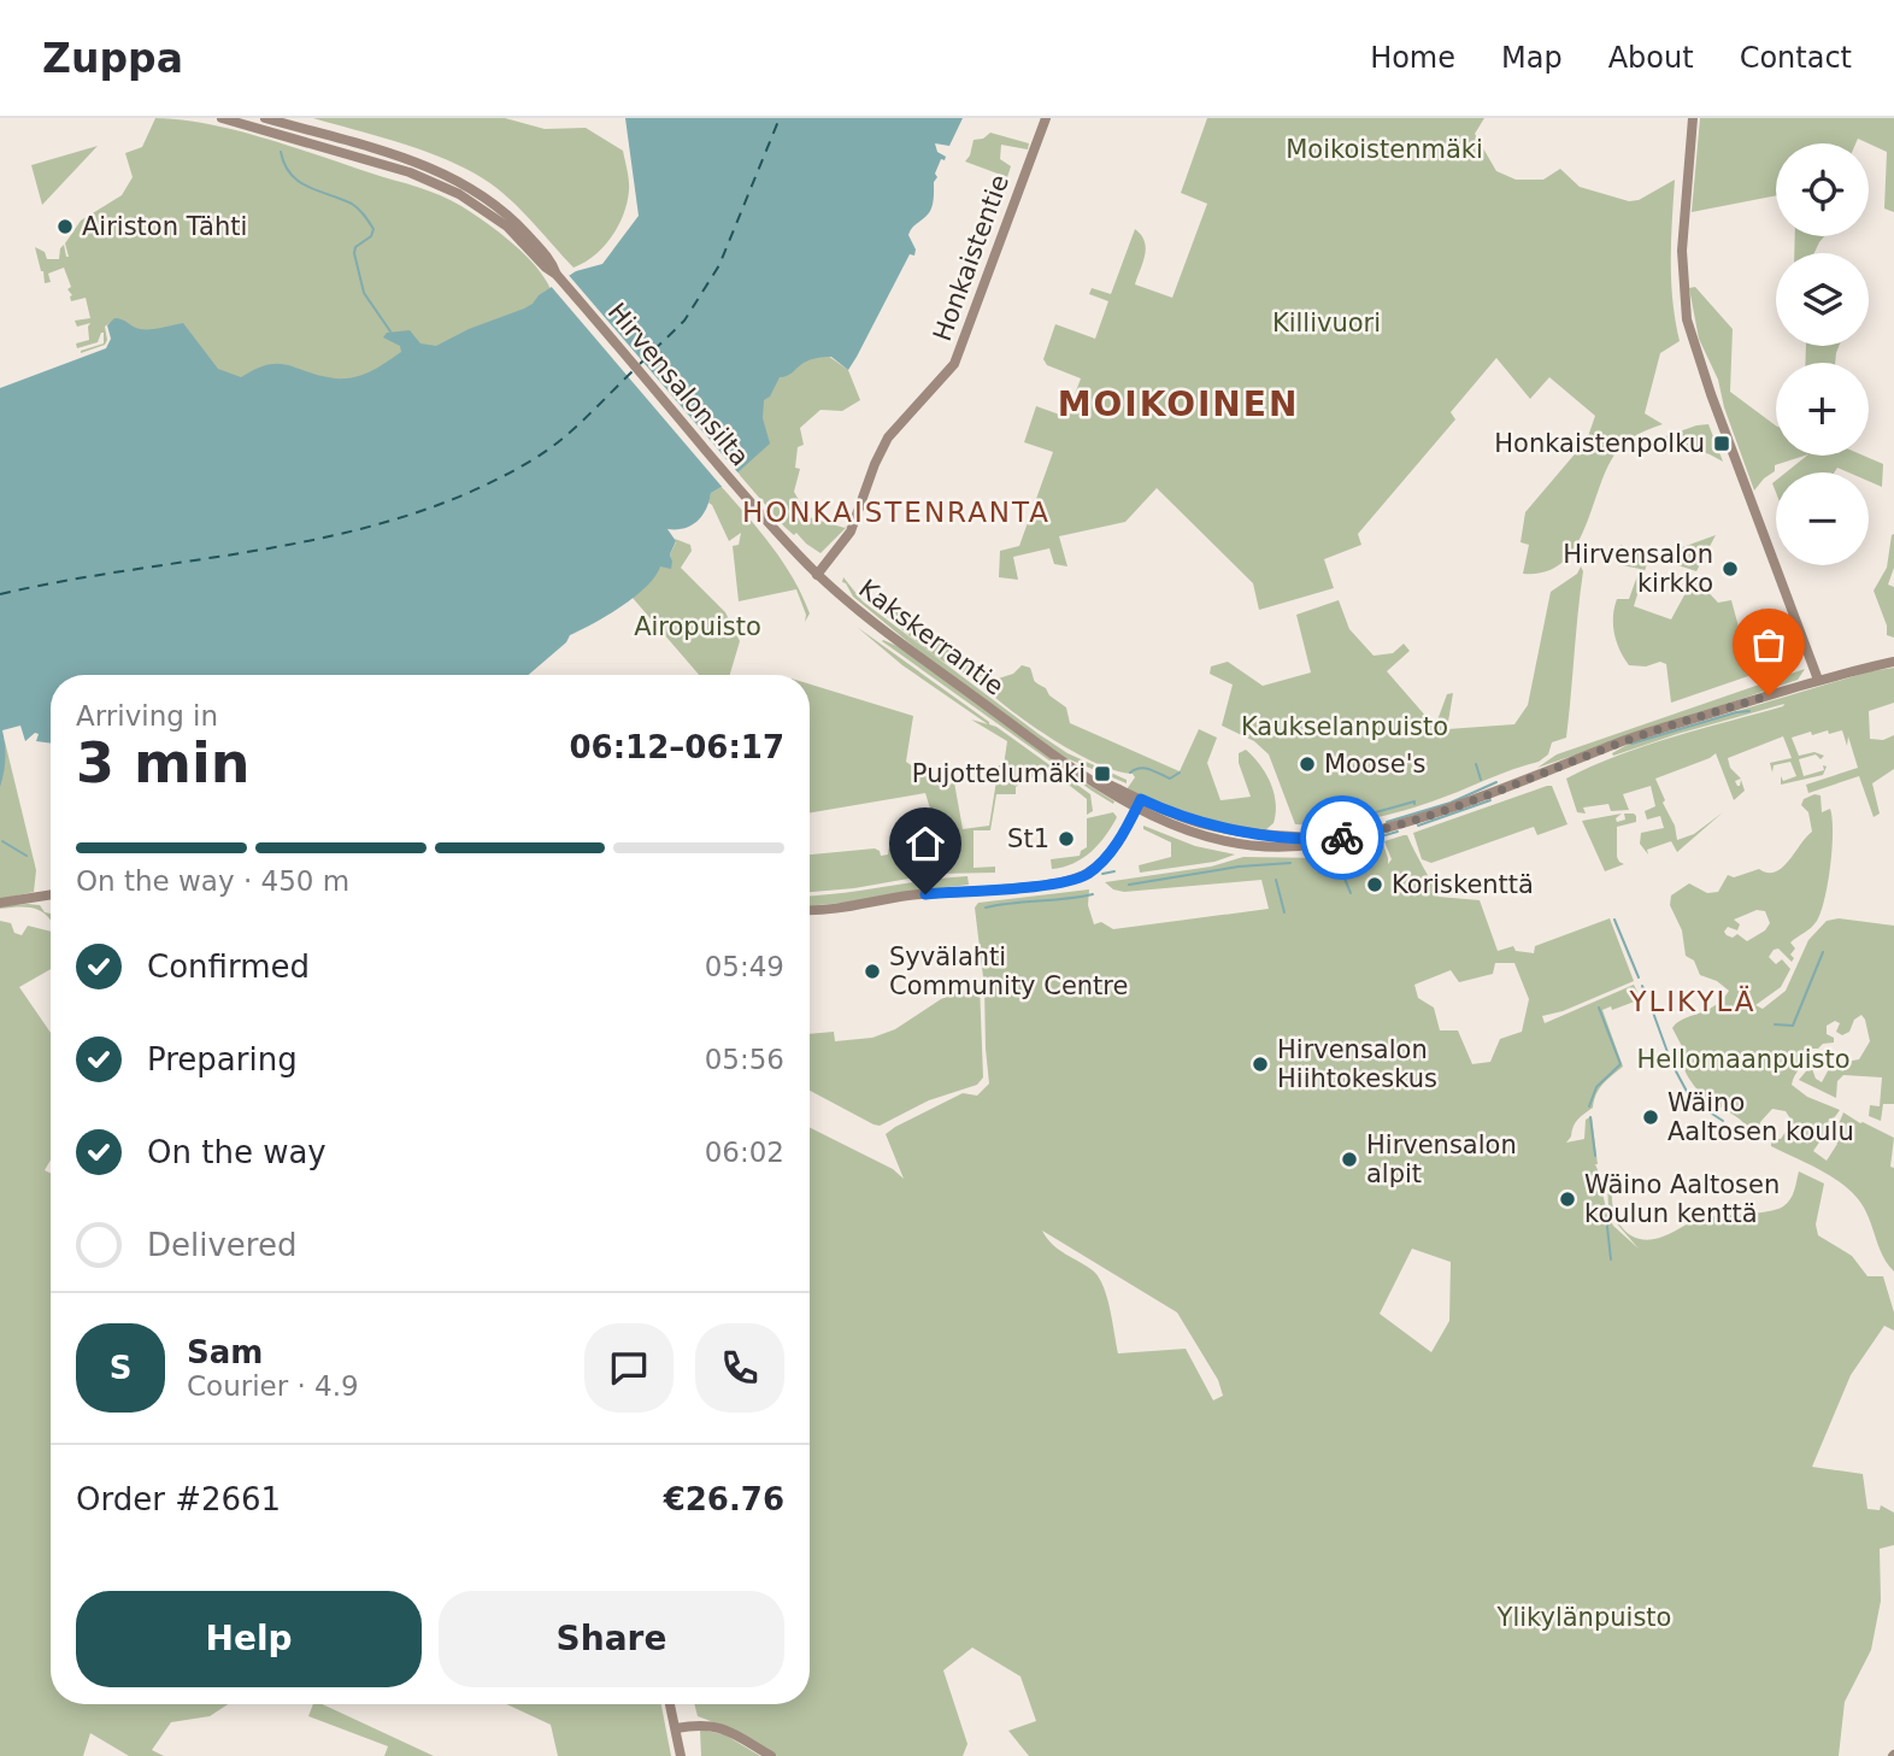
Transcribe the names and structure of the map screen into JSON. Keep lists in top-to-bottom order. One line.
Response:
{"streets":{"main road":["Honkaistentie","Hirvensalonsilta","Kakskerrantie"]},"crossings":[["Honkaistentie","Kakskerrantie"],["Hirvensalonsilta","Kakskerrantie"]],"districts":["MOIKOINEN","HONKAISTENRANTA","YLIKYLÄ"],"parks":["Moikoistenmäki","Killivuori","Airopuisto","Kaukselanpuisto","Hellomaanpuisto","Ylikylänpuisto"],"places":{"other":["Airiston Tähti","Hirvensalon kirkko","Moose's","St1","Koriskenttä","Syvälahti Community Centre","Hirvensalon Hiihtokeskus","Wäino Aaltosen koulu","Hirvensalon alpit","Wäino Aaltosen koulun kenttä"],"transit":["Honkaistenpolku","Pujottelumäki"]},"page":{"header":"Zuppa","nav":["Home","Map","About","Contact"],"map_buttons":["+","−"],"heading":["3 min","Arriving in","06:12–06:17"],"panel":["Sam","Courier · 4.9","Order #2661","€26.76"],"bar":"On the way · 450 m","list":[["Confirmed","05:49"],["Preparing","05:56"],["On the way","06:02"],"Delivered"],"round":"S","buttons":["Help","Share"]}}
